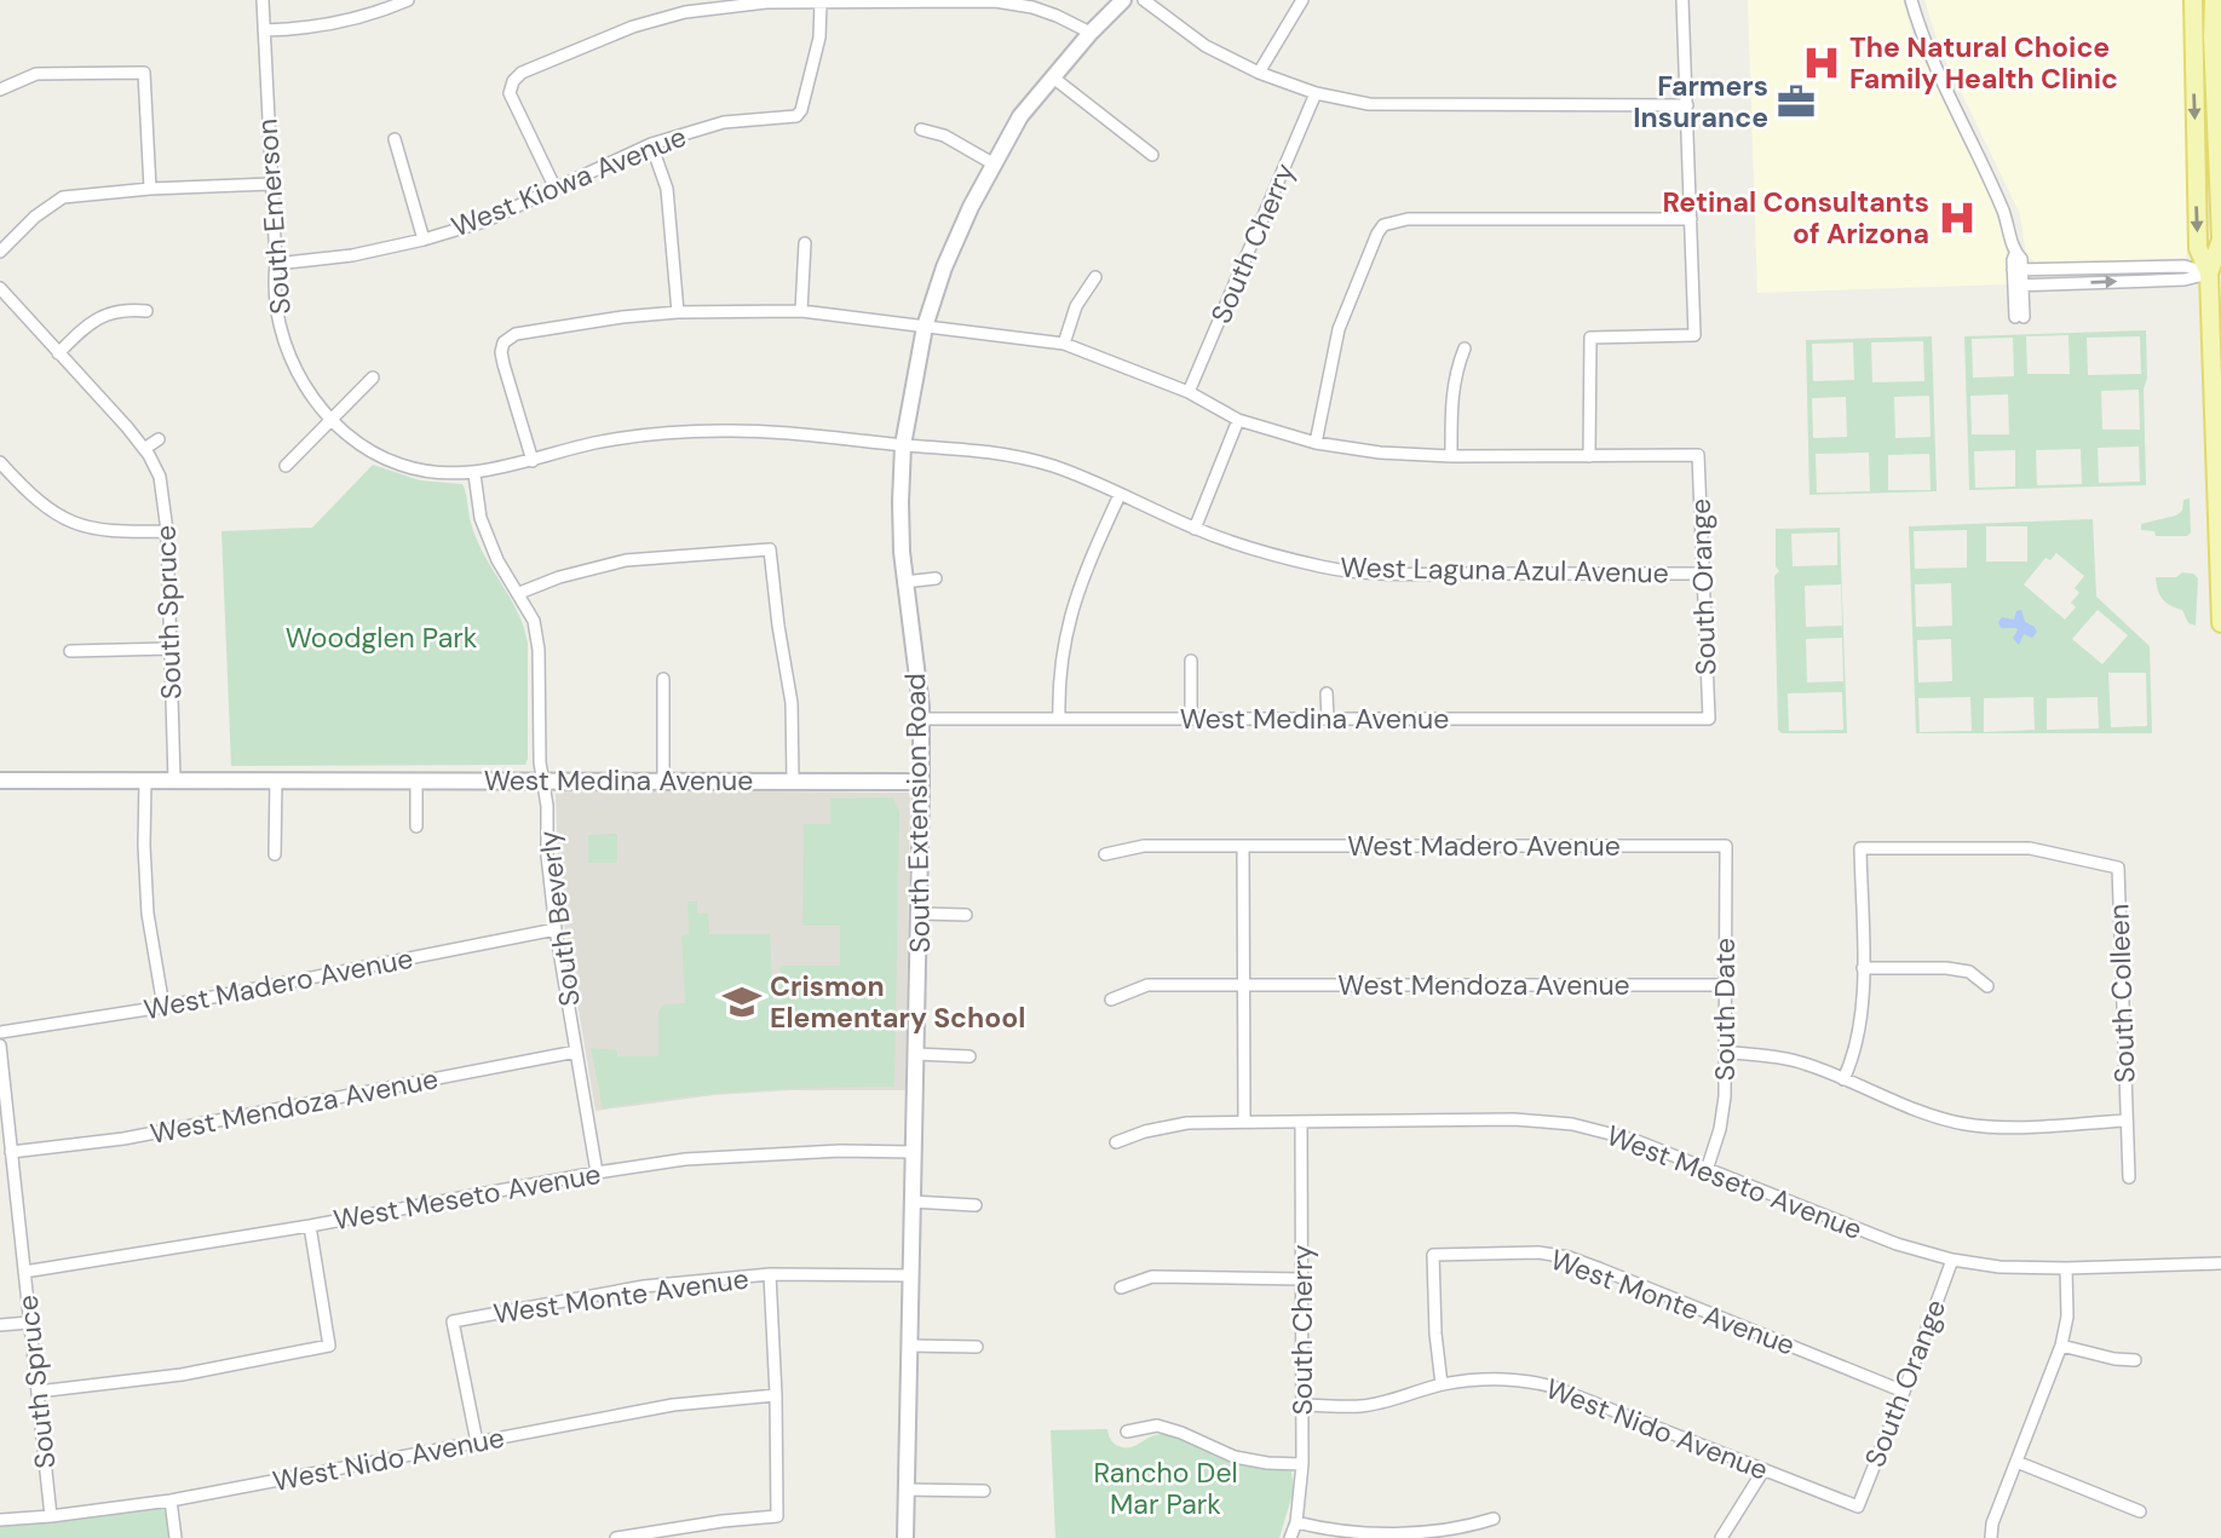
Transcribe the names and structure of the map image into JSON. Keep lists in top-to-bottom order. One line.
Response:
{"streets":{"street":["West Kiowa Avenue","South Emerson","South Cherry","West Laguna Azul Avenue","South Orange","South Spruce","West Medina Avenue","South Extension Road","West Madero Avenue","South Beverly","West Mendoza Avenue","South Colleen","South Date","West Meseto Avenue","West Monte Avenue","West Nido Avenue"]},"crossings":[["West Kiowa Avenue","South Emerson"],["South Emerson","West Laguna Azul Avenue"],["South Cherry","West Meseto Avenue"],["South Cherry","West Nido Avenue"],["West Laguna Azul Avenue","South Orange"],["West Laguna Azul Avenue","South Extension Road"],["West Laguna Azul Avenue","South Beverly"],["South Orange","West Medina Avenue"],["South Orange","West Meseto Avenue"],["South Orange","West Monte Avenue"],["South Orange","West Nido Avenue"],["South Spruce","West Medina Avenue"],["South Spruce","West Mendoza Avenue"],["South Spruce","West Meseto Avenue"],["South Spruce","West Nido Avenue"],["West Medina Avenue","South Extension Road"],["West Medina Avenue","South Beverly"],["South Extension Road","West Meseto Avenue"],["South Extension Road","West Monte Avenue"],["West Madero Avenue","South Beverly"],["West Madero Avenue","South Date"],["South Beverly","West Mendoza Avenue"],["South Beverly","West Meseto Avenue"],["West Mendoza Avenue","South Date"],["South Date","West Meseto Avenue"],["West Monte Avenue","West Nido Avenue"]],"parks":["Woodglen Park","Rancho Del Mar Park"],"places":{"hospital":["The Natural Choice Family Health Clinic","Retinal Consultants of Arizona"],"office":["Farmers Insurance"],"school or university":["Crismon Elementary School"]}}
